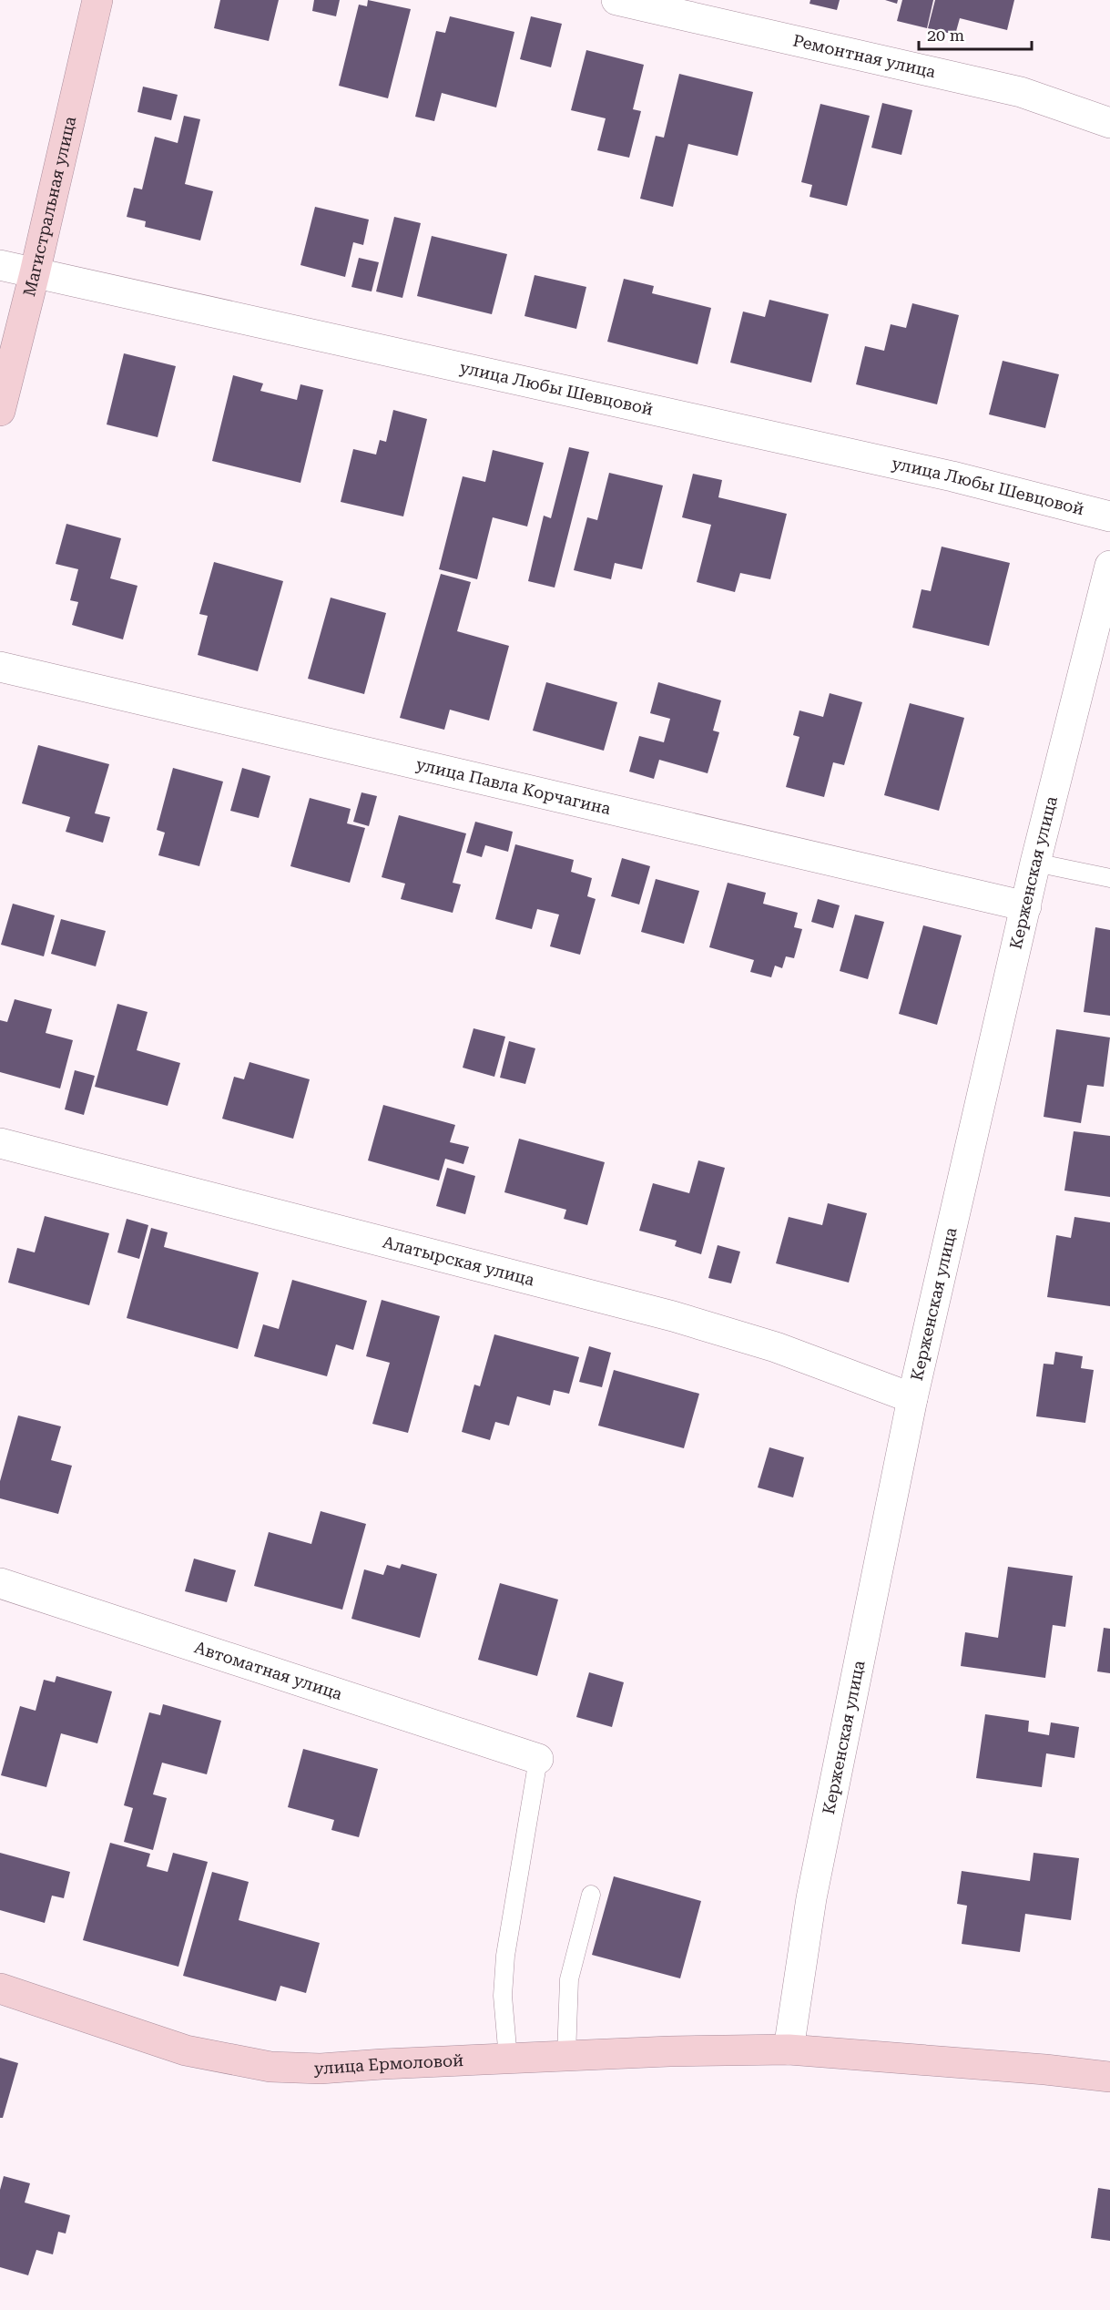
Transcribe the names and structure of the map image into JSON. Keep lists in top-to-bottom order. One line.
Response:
{"streets":{"street":["Ремонтная улица","Магистральная улица","улица Любы Шевцовой","улица Павла Корчагина","Керженская улица","Алатырская улица","Автоматная улица","улица Ермоловой"]},"crossings":[["Магистральная улица","улица Любы Шевцовой"],["улица Павла Корчагина","Керженская улица"],["Керженская улица","Алатырская улица"],["Керженская улица","улица Ермоловой"]],"scale_bar":"20 m"}
